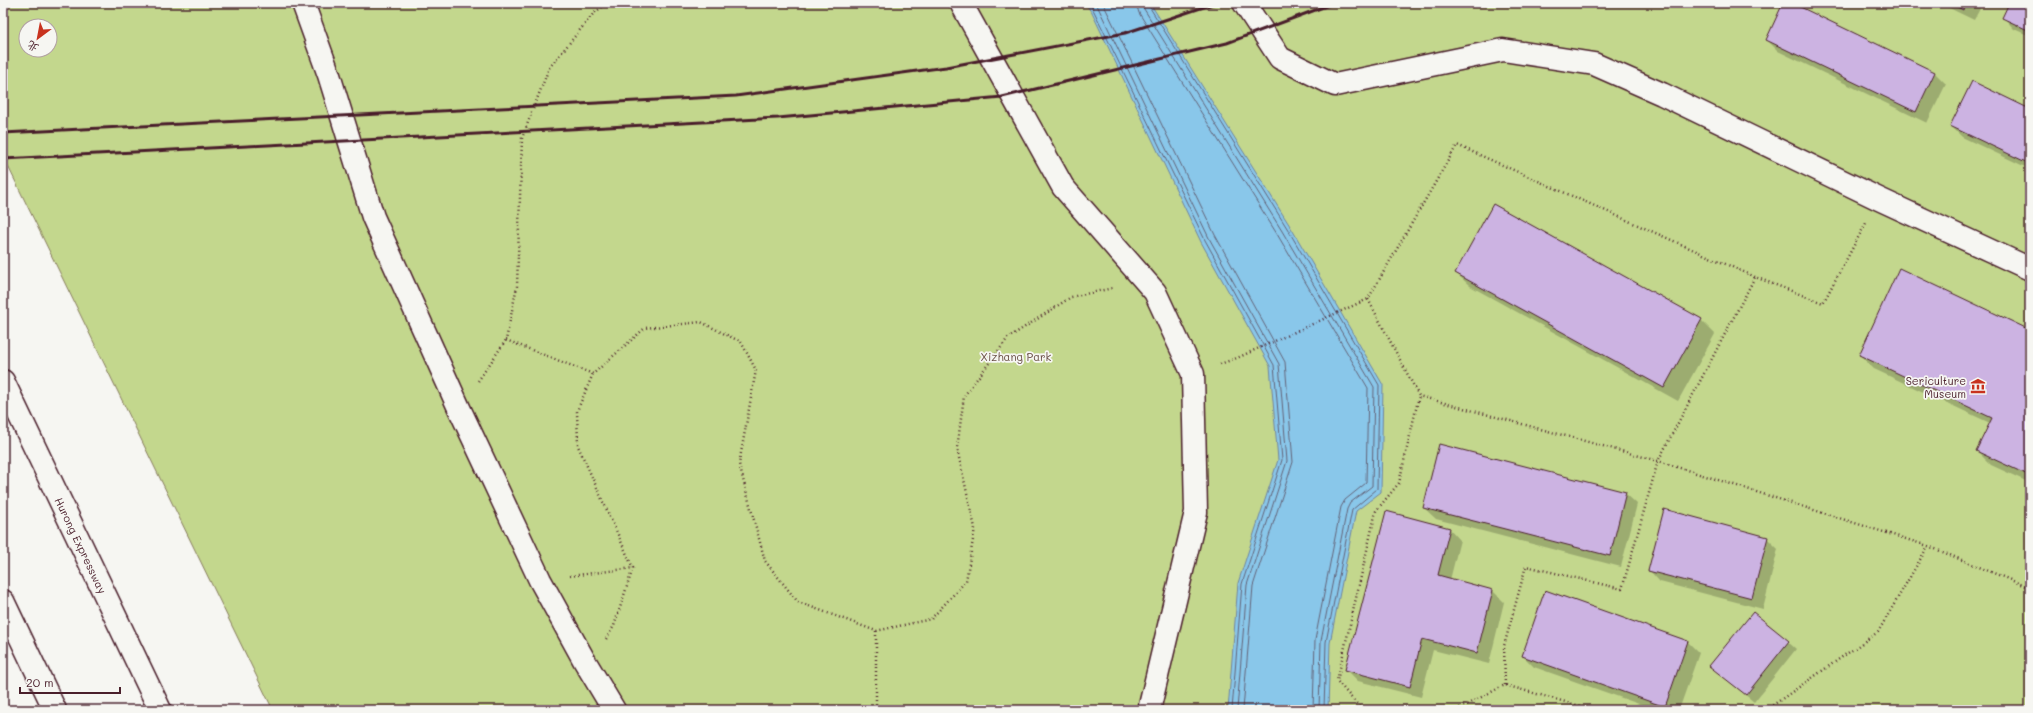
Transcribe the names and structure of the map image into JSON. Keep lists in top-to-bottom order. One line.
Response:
{"streets":{"main road":["Hurong Expressway"]},"parks":["Xizhang Park"],"places":{"museum":["Sericulture Museum"]},"scale_bar":"20 m","north":"bottom left"}
